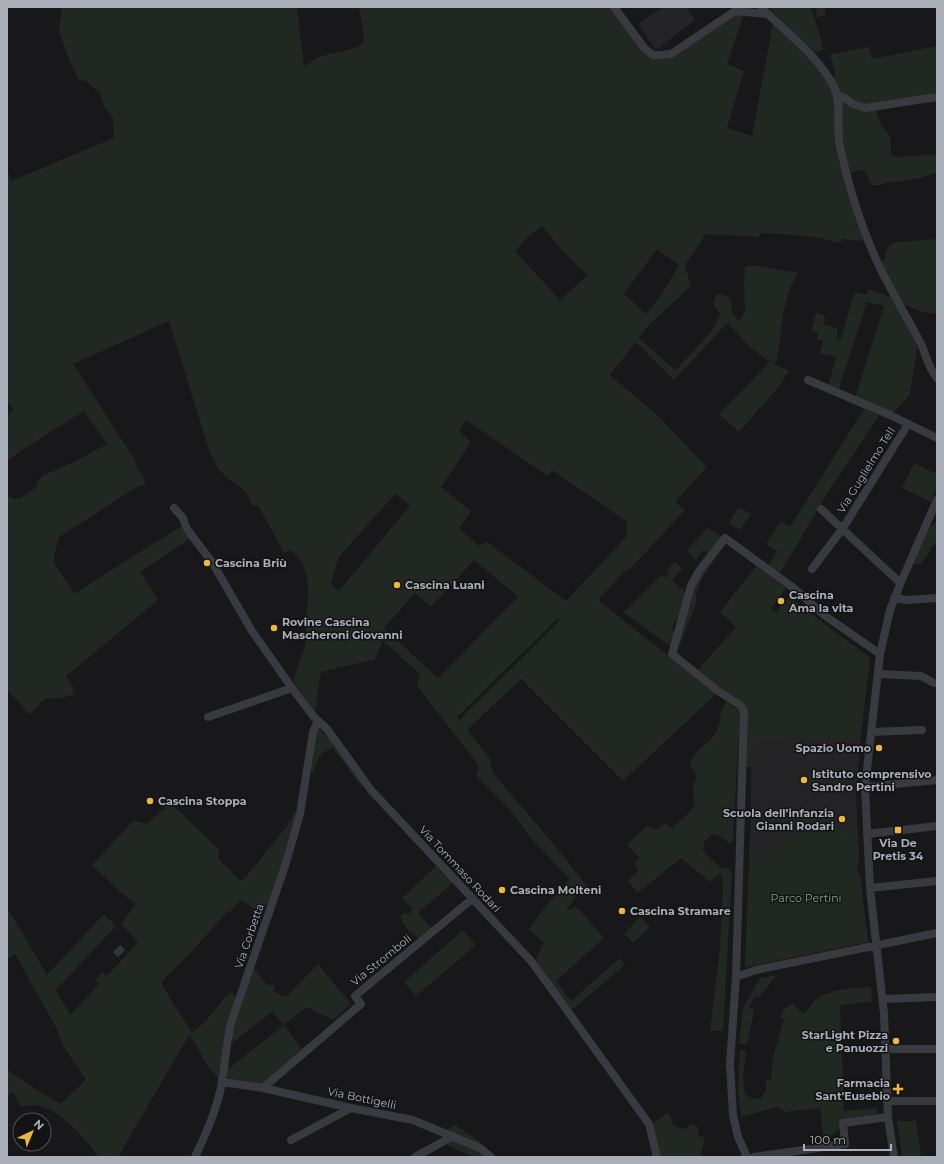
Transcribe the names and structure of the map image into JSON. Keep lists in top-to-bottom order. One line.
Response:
{"streets":{"street":["Via Guglielmo Tell","Via Tommaso Rodari","Via Corbetta","Via Stromboli","Via Bottigelli"]},"crossings":[["Via Tommaso Rodari","Via Corbetta"],["Via Tommaso Rodari","Via Stromboli"],["Via Corbetta","Via Bottigelli"],["Via Stromboli","Via Bottigelli"]],"parks":["Parco Pertini"],"places":{"other":["Cascina Briù","Cascina Luani","Cascina Ama la vita","Rovine Cascina Mascheroni Giovanni","Spazio Uomo","Istituto comprensivo Sandro Pertini","Cascina Stoppa","Scuola dell’infanzia Gianni Rodari","Cascina Molteni","Cascina Stramare","StarLight Pizza e Panuozzi"],"transit":["Via De Pretis 34"],"health":["Farmacia Sant'Eusebio"]},"scale_bar":"100 m","north":"top right"}
